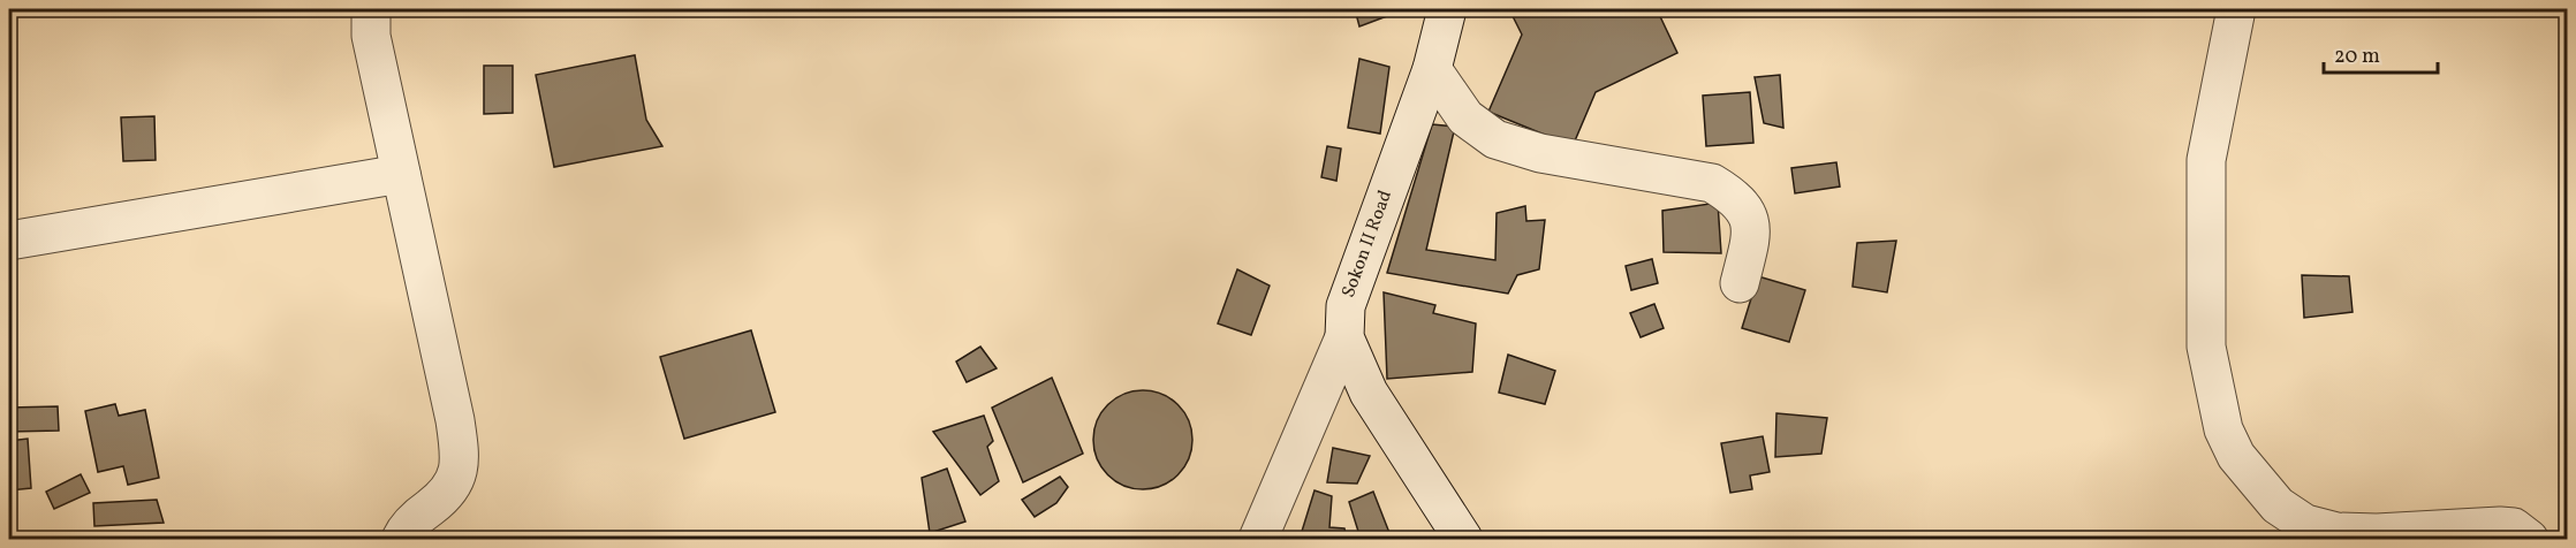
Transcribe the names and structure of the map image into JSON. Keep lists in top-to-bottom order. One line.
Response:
{"streets":{"street":["Sokon II Road"]},"scale_bar":"20 m"}
